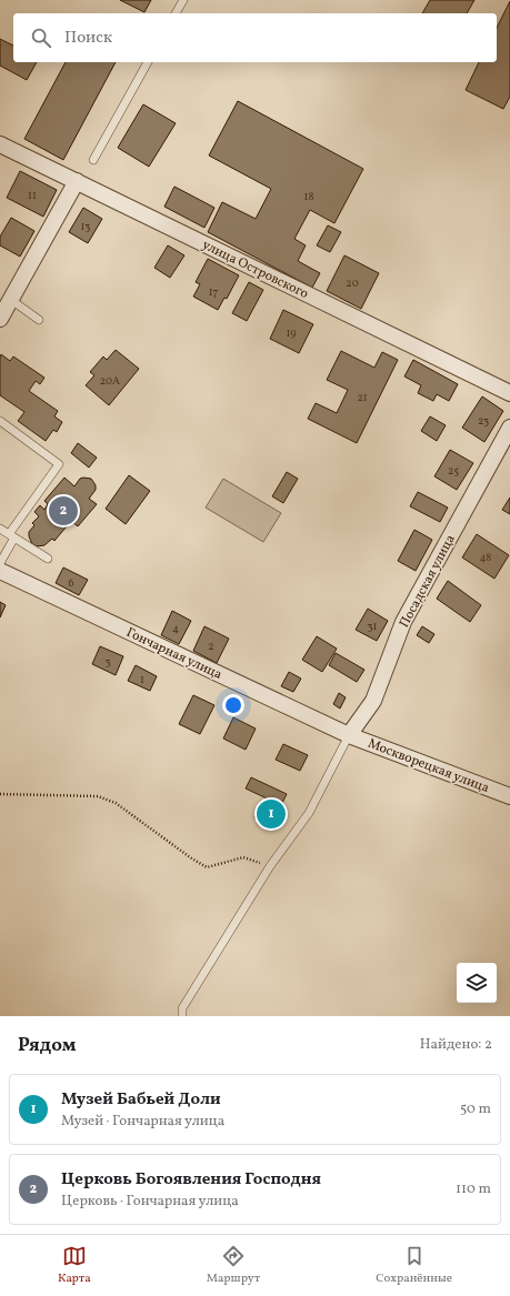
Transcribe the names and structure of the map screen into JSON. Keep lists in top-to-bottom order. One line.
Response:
{"streets":{"street":["улица Островского","Посадская улица","Гончарная улица","Москворецкая улица"]},"crossings":[["Посадская улица","Гончарная улица"],["Посадская улица","Москворецкая улица"],["Гончарная улица","Москворецкая улица"]],"house_numbers":["11","18","13","20","17","19","20А","21","23","25","48","6","31","4","2","3","1"],"page":{"search":"Поиск","pins":["2","1"],"heading":["Рядом","Найдено: 2"],"list":[{"mark":"1","name":"Музей Бабьей Доли","note":"Музей · Гончарная улица","value":"50 m"},{"mark":"2","name":"Церковь Богоявления Господня","note":"Церковь · Гончарная улица","value":"110 m"}],"nav":["Карта","Маршрут","Сохранённые"]}}
